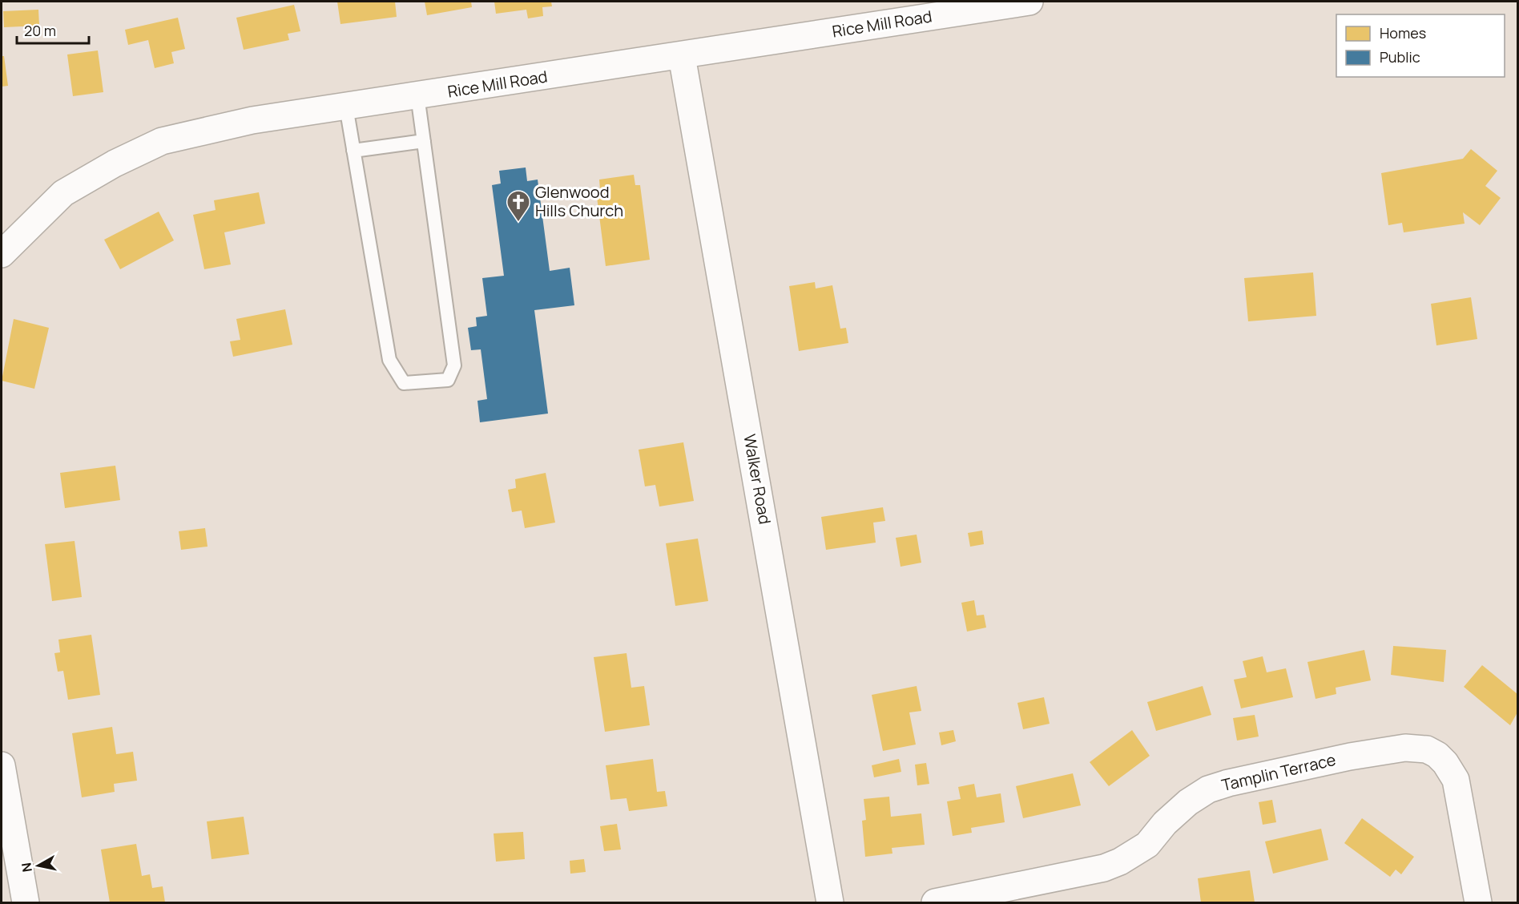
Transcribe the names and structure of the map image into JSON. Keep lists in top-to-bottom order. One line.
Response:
{"streets":{"street":["Rice Mill Road","Walker Road","Tamplin Terrace"]},"crossings":[["Rice Mill Road","Walker Road"]],"places":{"church":["Glenwood Hills Church"]},"legend":["Homes","Public"],"scale_bar":"20 m","north":"left"}
